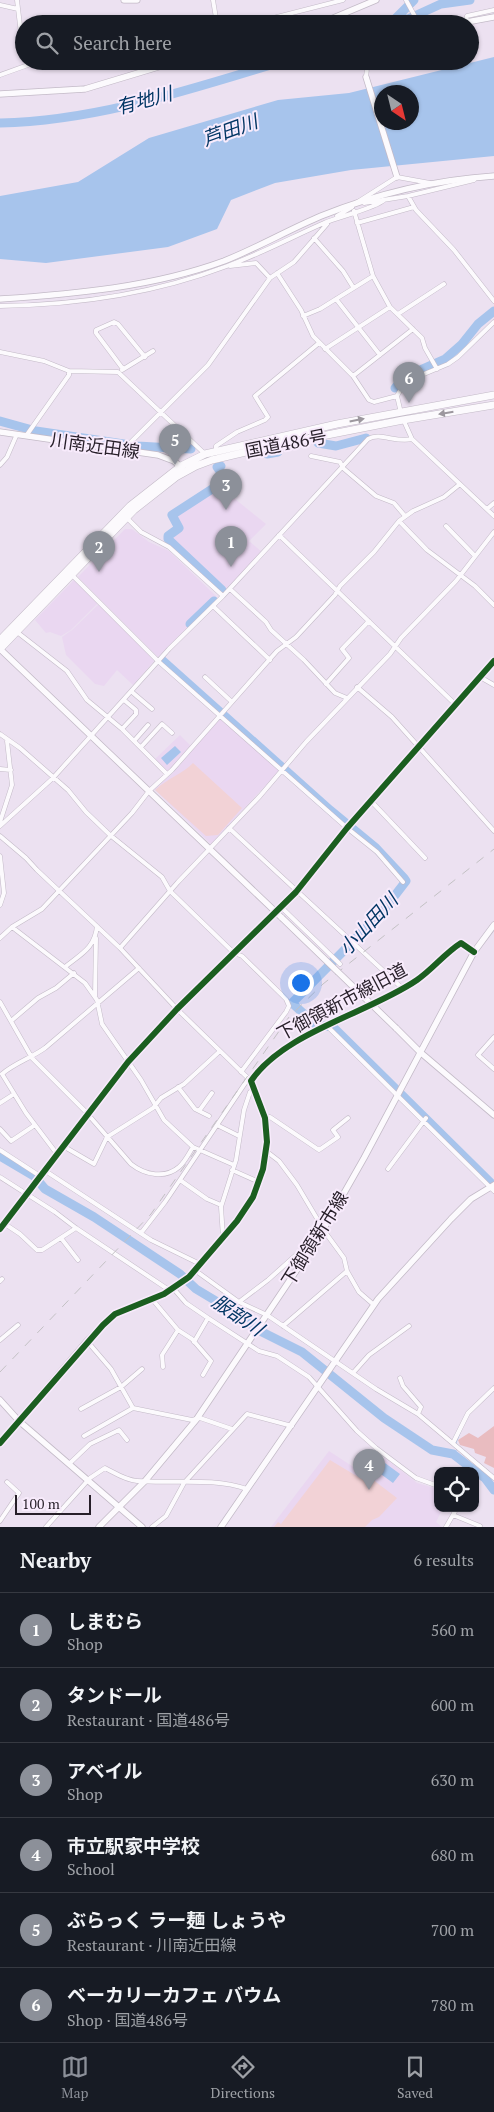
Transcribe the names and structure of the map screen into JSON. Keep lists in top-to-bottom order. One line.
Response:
{"streets":{"highway":["国道486号"],"street":["川南近田線","下御領新市線旧道","下御領新市線"]},"crossings":[["国道486号","川南近田線"],["下御領新市線旧道","下御領新市線"]],"water":["有地川","芦田川","小山田川","服部川"],"scale_bar":"100 m","north":"bottom right","page":{"search":"Search here","pins":["6","5","3","1","2","4"],"scale":"100 m","heading":["Nearby","6 results"],"list":[{"mark":"1","name":"しまむら","note":"Shop","value":"560 m"},{"mark":"2","name":"タンドール","note":"Restaurant · 国道486号","value":"600 m"},{"mark":"3","name":"アベイル","note":"Shop","value":"630 m"},{"mark":"4","name":"市立駅家中学校","note":"School","value":"680 m"},{"mark":"5","name":"ぶらっく ラー麺 しょうや","note":"Restaurant · 川南近田線","value":"700 m"},{"mark":"6","name":"ベーカリーカフェ バウム","note":"Shop · 国道486号","value":"780 m"}],"nav":["Map","Directions","Saved"]}}
